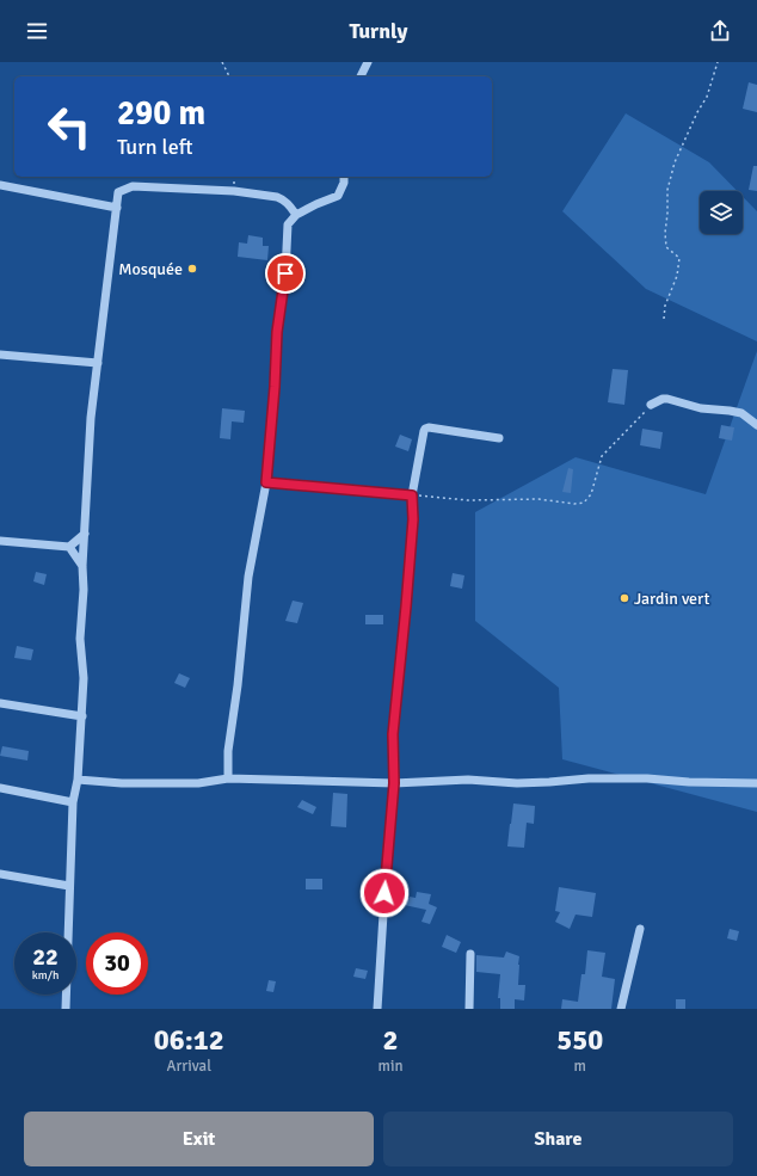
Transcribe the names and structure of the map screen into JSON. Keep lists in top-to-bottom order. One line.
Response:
{"places":["Mosquée","Jardin vert"],"page":{"header":"Turnly","turn":["290 m","Turn left"],"speed":"22 km/h","limit":"30","eta":["06:12","Arrival","2","min","550","m"],"buttons":["Exit","Share"]}}
